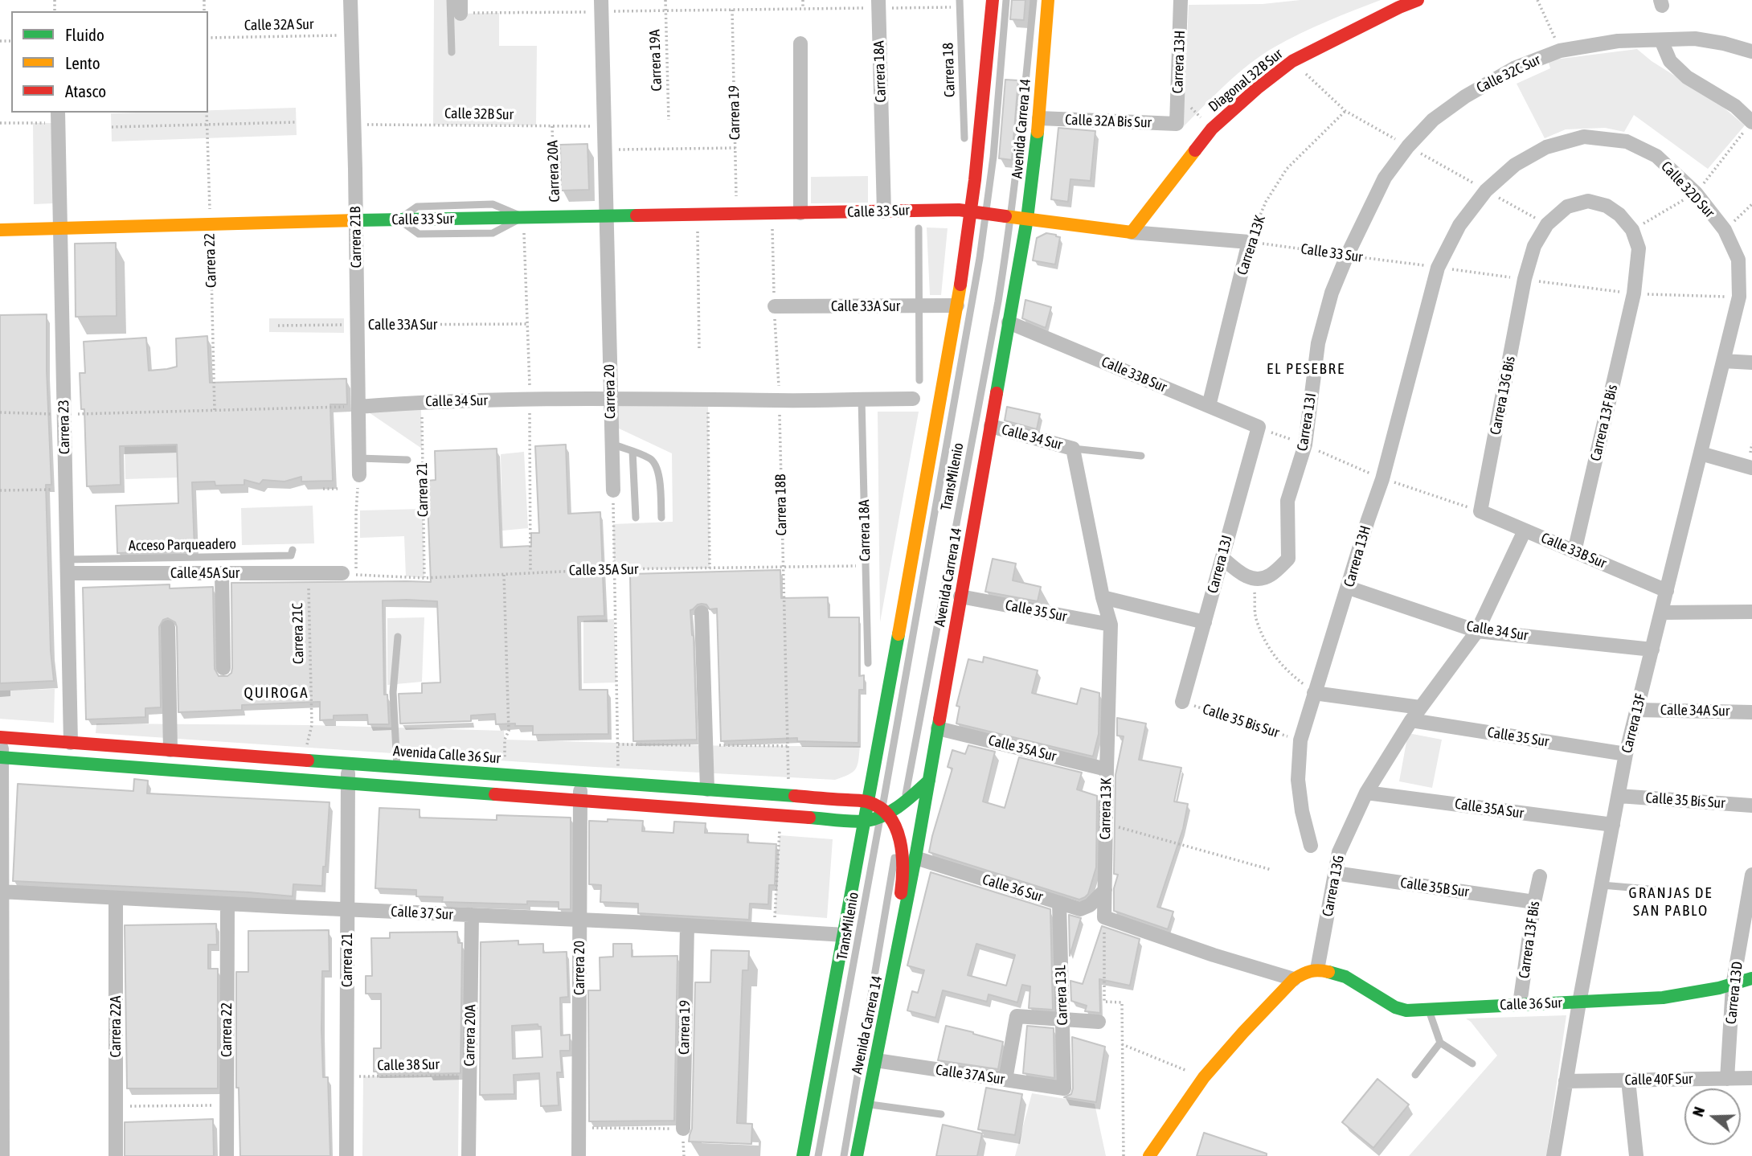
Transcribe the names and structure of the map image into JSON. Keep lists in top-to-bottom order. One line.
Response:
{"streets":{"main road":["Diagonal 32B Sur","Avenida Carrera 14","Calle 33 Sur","Avenida Calle 36 Sur","Calle 36 Sur"],"street":["Carrera 13H","Carrera 18A","Calle 32C Sur","Carrera 19","Calle 32A Bis Sur","Carrera 20A","Calle 32D Sur","Carrera 21B","Carrera 13K","Carrera 22","Calle 33A Sur","Calle 33B Sur","Carrera 20","Carrera 13G Bis","Calle 34 Sur","Carrera 13I","Carrera 13F Bis","Carrera 23","Carrera 21","Carrera 13J","Calle 35A Sur","Calle 45A Sur","Calle 35 Sur","Calle 34A Sur","Calle 35 Bis Sur","Carrera 13F","Carrera 13G","Calle 35B Sur","Calle 37 Sur","Carrera 13D","Carrera 13L","Carrera 22A","Calle 37A Sur","Calle 40F Sur"],"lane":["Carrera 18","TransMilenio","Acceso Parqueadero"],"path":["Calle 32A Sur","Carrera 19A","Calle 32B Sur","Carrera 18B","Carrera 21C","Calle 38 Sur"]},"crossings":[["Calle 32A Sur","Carrera 21B"],["Carrera 13H","Calle 32A Bis Sur"],["Carrera 13H","Calle 32D Sur"],["Carrera 13H","Calle 33 Sur"],["Carrera 13H","Calle 34 Sur"],["Carrera 13H","Calle 35 Bis Sur"],["Carrera 18A","Calle 33 Sur"],["Carrera 18A","Calle 34 Sur"],["Carrera 18A","Calle 35A Sur"],["Calle 32C Sur","Calle 33 Sur"],["Calle 32C Sur","Carrera 13I"],["Diagonal 32B Sur","Calle 33 Sur"],["Carrera 19","Calle 33 Sur"],["Carrera 19","Calle 37 Sur"],["Calle 32B Sur","Carrera 20A"],["Calle 32B Sur","Carrera 21B"],["Calle 32B Sur","Carrera 20"],["Calle 32A Bis Sur","Avenida Carrera 14"],["Avenida Carrera 14","Calle 33 Sur"],["Avenida Carrera 14","Calle 33B Sur"],["Avenida Carrera 14","Calle 34 Sur"],["Avenida Carrera 14","Calle 35A Sur"],["Avenida Carrera 14","Calle 35 Sur"],["Avenida Carrera 14","Calle 36 Sur"],["Avenida Carrera 14","Calle 37A Sur"],["Carrera 20A","Calle 33 Sur"],["Carrera 20A","Calle 37 Sur"],["Carrera 20A","Calle 38 Sur"],["Calle 32D Sur","Calle 33 Sur"],["Calle 32D Sur","Carrera 13F"],["Calle 33 Sur","Carrera 21B"],["Calle 33 Sur","Carrera 13K"],["Calle 33 Sur","Carrera 22"],["Calle 33 Sur","Carrera 20"],["Calle 33 Sur","Carrera 13G Bis"],["Calle 33 Sur","Carrera 13I"],["Calle 33 Sur","Carrera 13F Bis"],["Calle 33 Sur","Carrera 23"],["Calle 33 Sur","TransMilenio"],["Calle 33 Sur","Carrera 18B"],["Calle 33 Sur","Carrera 13F"],["Carrera 21B","Calle 33A Sur"],["Carrera 21B","Calle 34 Sur"],["Carrera 13K","Calle 33B Sur"],["Carrera 13K","Calle 34 Sur"],["Carrera 13K","Calle 35A Sur"],["Carrera 13K","Calle 35 Sur"],["Carrera 13K","Calle 36 Sur"],["Carrera 22","Calle 37 Sur"],["Calle 33A Sur","Carrera 18B"],["Calle 33B Sur","Carrera 13G Bis"],["Calle 33B Sur","Carrera 13F Bis"],["Calle 33B Sur","Carrera 13J"],["Calle 33B Sur","Carrera 13F"],["Calle 33B Sur","Carrera 13G"],["Carrera 20","Calle 34 Sur"],["Carrera 20","Avenida Calle 36 Sur"],["Carrera 20","Calle 37 Sur"],["Carrera 13G Bis","Carrera 13F Bis"],["Calle 34 Sur","Carrera 21"],["Calle 34 Sur","Carrera 18B"],["Calle 34 Sur","Carrera 13F"],["Calle 34 Sur","Carrera 13G"],["Carrera 13F Bis","Calle 35B Sur"],["Carrera 13F Bis","Calle 36 Sur"],["Carrera 23","Acceso Parqueadero"],["Carrera 23","Calle 45A Sur"],["Carrera 23","Avenida Calle 36 Sur"],["TransMilenio","Avenida Calle 36 Sur"],["Carrera 21","Calle 35A Sur"],["Carrera 21","Avenida Calle 36 Sur"],["Carrera 21","Calle 37 Sur"],["Carrera 21","Calle 38 Sur"],["Carrera 18B","Calle 35A Sur"],["Carrera 18B","Avenida Calle 36 Sur"],["Acceso Parqueadero","Calle 45A Sur"],["Carrera 13J","Calle 35 Bis Sur"],["Calle 35A Sur","Calle 45A Sur"],["Calle 35A Sur","Carrera 13F"],["Calle 35A Sur","Carrera 13G"],["Calle 45A Sur","Carrera 21C"],["Calle 35 Sur","Carrera 13F"],["Calle 35 Sur","Carrera 13G"],["Carrera 21C","Avenida Calle 36 Sur"],["Calle 34A Sur","Carrera 13F"],["Calle 35 Bis Sur","Carrera 13F"],["Carrera 13F","Calle 36 Sur"],["Carrera 13F","Calle 40F Sur"],["Carrera 13G","Calle 35B Sur"],["Carrera 13G","Calle 36 Sur"],["Calle 36 Sur","Carrera 13D"],["Calle 36 Sur","Carrera 13L"],["Calle 37 Sur","Carrera 22A"],["Carrera 13D","Calle 40F Sur"],["Carrera 13L","Calle 37A Sur"]],"districts":["EL PESEBRE","QUIROGA","GRANJAS DE SAN PABLO"],"legend":["Fluido","Lento","Atasco"],"north":"left"}
